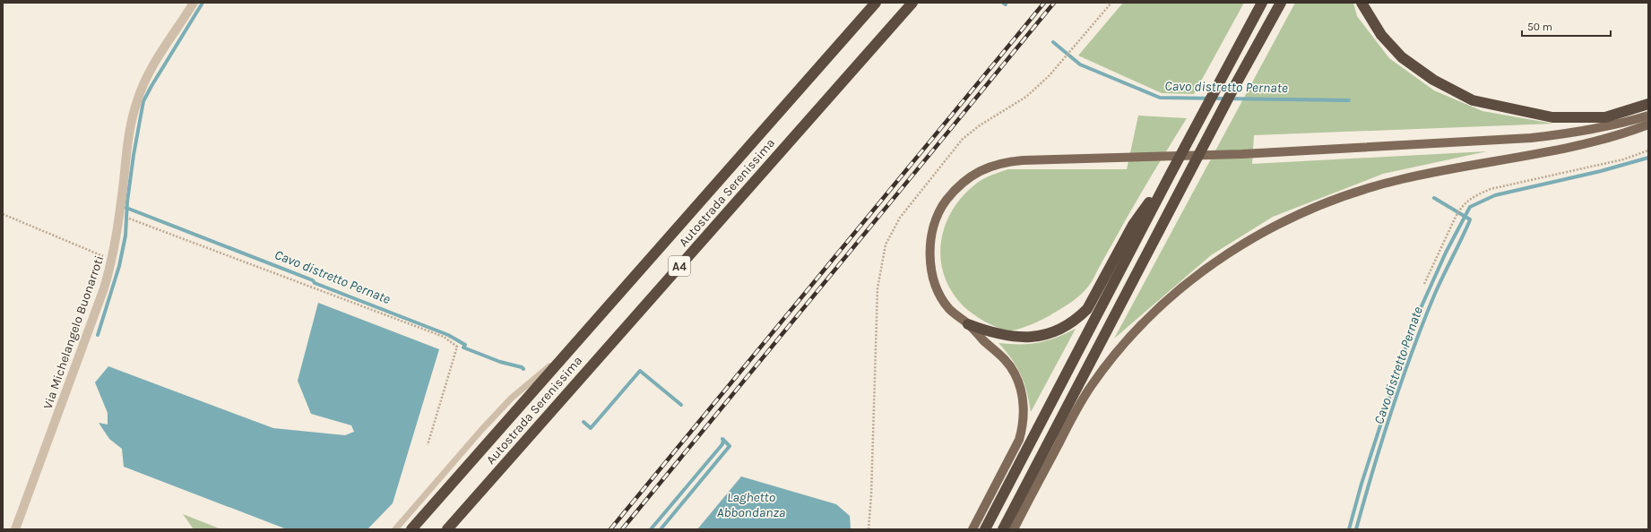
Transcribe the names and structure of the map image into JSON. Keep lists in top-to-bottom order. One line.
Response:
{"streets":{"highway":["Autostrada Serenissima","A4"],"street":["Via Michelangelo Buonarroti"]},"water":["Cavo distretto Pernate","Laghetto Abbondanza"],"scale_bar":"50 m"}
